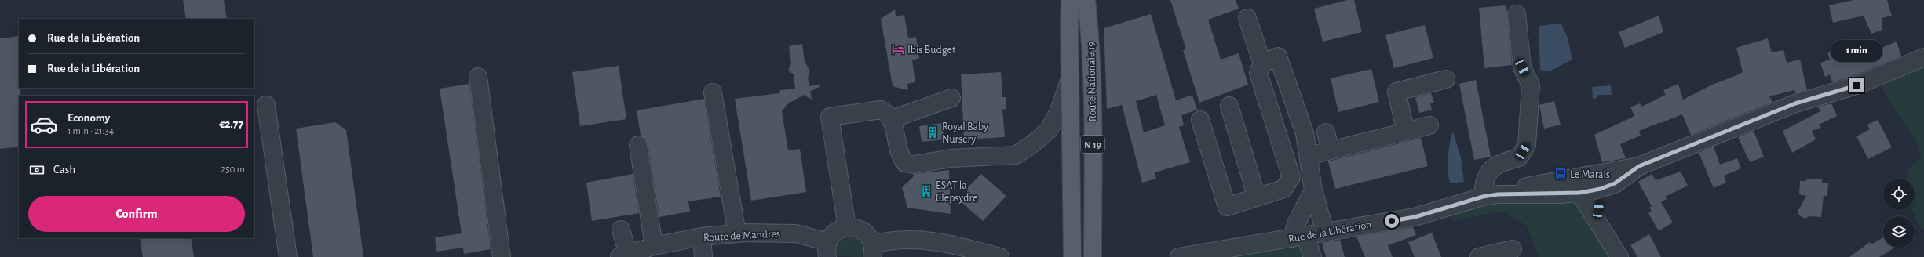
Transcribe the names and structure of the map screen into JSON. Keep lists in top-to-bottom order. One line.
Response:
{"streets":{"main road":["Route Nationale 19","N 19"],"street":["Rue de la Libération","Route de Mandres"]},"places":{"hotel":["Ibis Budget"],"building":["Royal Baby Nursery","ESAT la Clepsydre"],"bus stop":["Le Marais"]},"page":{"banner":["Rue de la Libération","Rue de la Libération"],"bubble":"1 min","list":[{"name":"Economy","note":"1 min · 21:34","value":"€2.77"}],"pay":["Cash","250 m"],"buttons":"Confirm"}}
